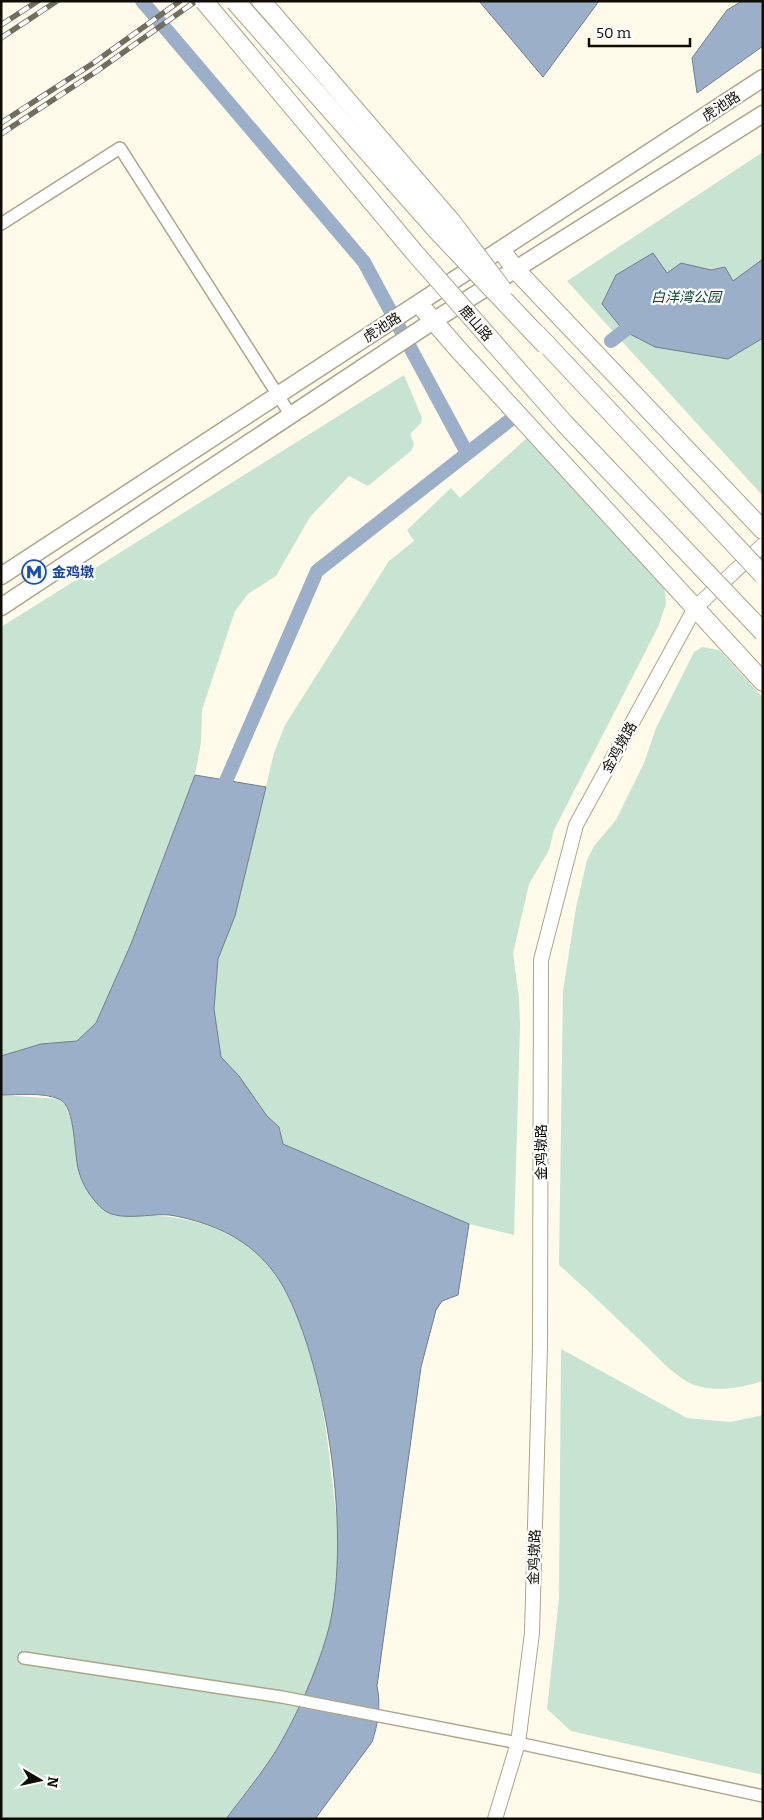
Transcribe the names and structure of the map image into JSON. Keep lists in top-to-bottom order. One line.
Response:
{"streets":{"main road":["虎池路","鹿山路"],"street":["金鸡墩路"]},"parks":["白洋湾公园"],"places":{"metro station":["金鸡墩"]},"scale_bar":"50 m","north":"right"}
